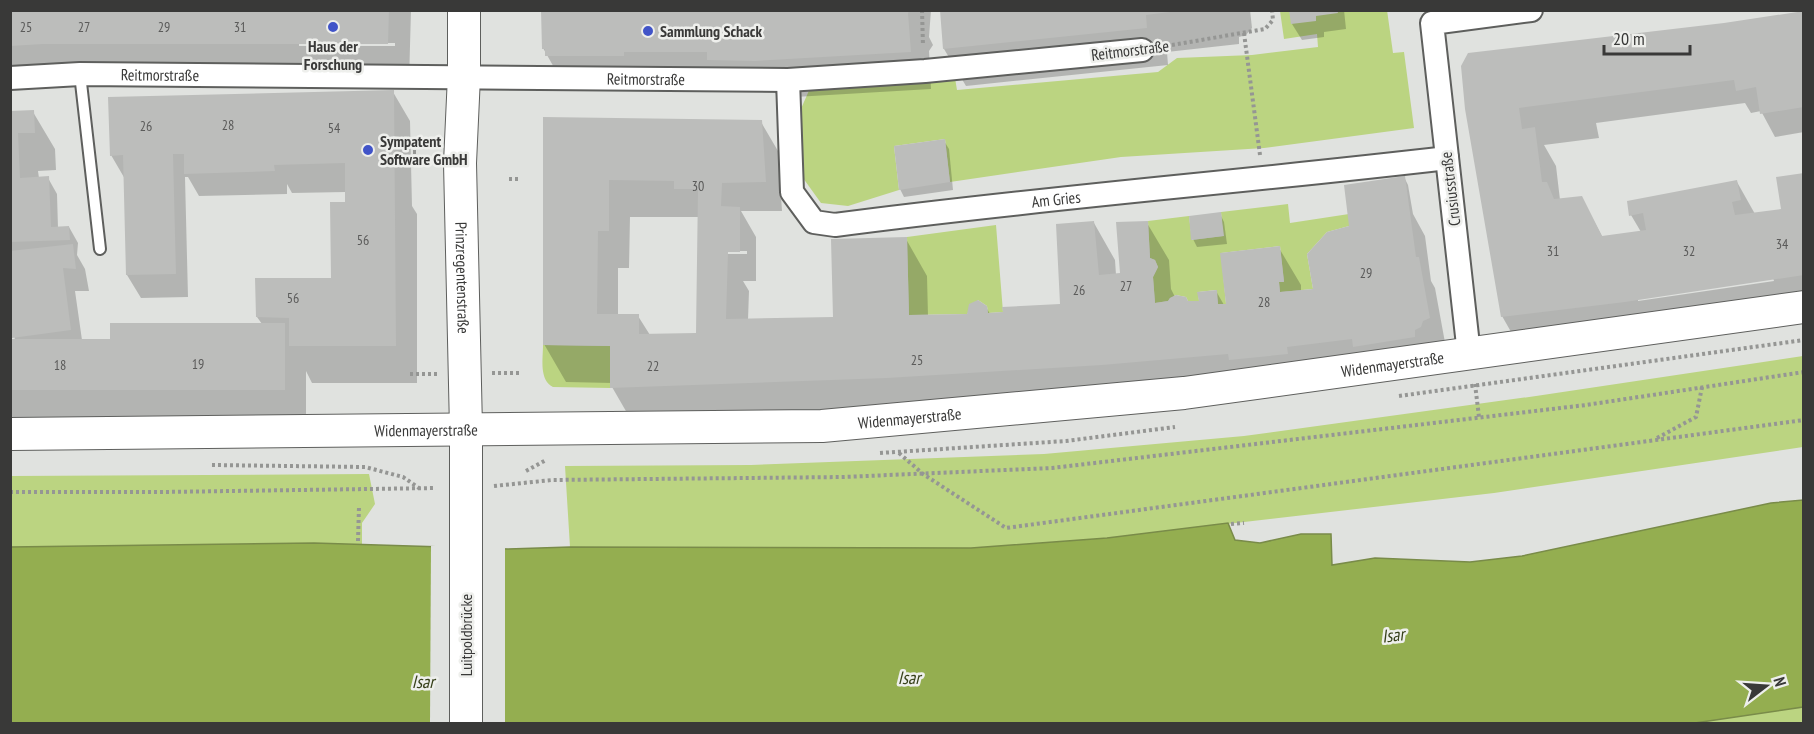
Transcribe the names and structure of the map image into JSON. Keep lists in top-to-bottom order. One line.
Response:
{"streets":{"main road":["Prinzregentenstraße","Widenmayerstraße","Luitpoldbrücke"],"street":["Reitmorstraße","Crusiusstraße","Am Gries"]},"crossings":[["Reitmorstraße","Am Gries"],["Reitmorstraße","Prinzregentenstraße"],["Crusiusstraße","Am Gries"],["Crusiusstraße","Widenmayerstraße"],["Prinzregentenstraße","Widenmayerstraße"],["Prinzregentenstraße","Luitpoldbrücke"]],"water":["Isar"],"places":["Haus der Forschung","Sammlung Schack","Sympatent Software GmbH"],"house_numbers":["25","27","29","31","28","26","54","30","56","34","31","32","29","27","26","56","28","25","19","18","22"],"scale_bar":"20 m","north":"right"}
